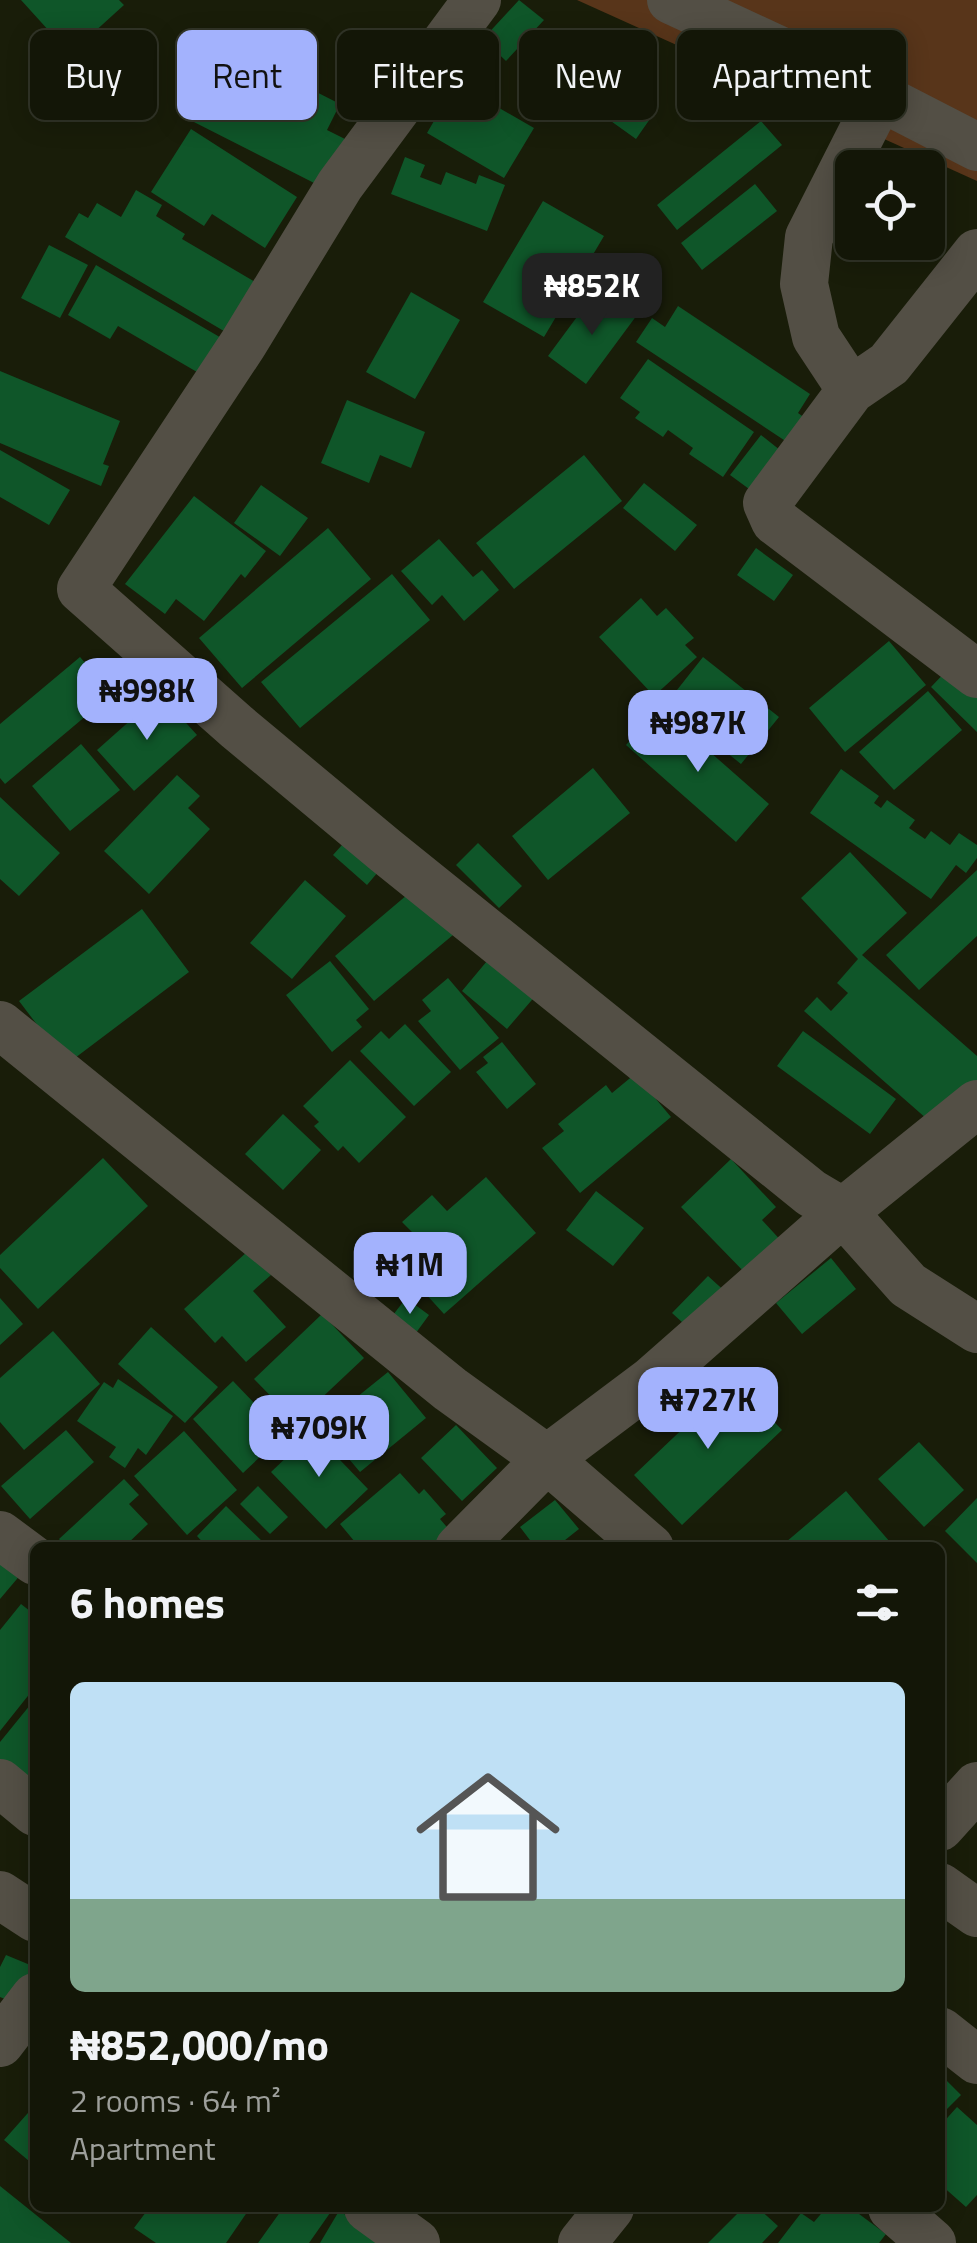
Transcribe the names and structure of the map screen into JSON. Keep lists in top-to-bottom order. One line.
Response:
{"page":{"chip":["Buy","Rent","Filters","New","Apartment"],"price":["₦852K","₦998K","₦987K","₦1M","₦727K","₦709K"],"heading":"6 homes","list":[{"name":"₦852,000/mo","note":"2 rooms · 64 m² · Apartment"}]}}
